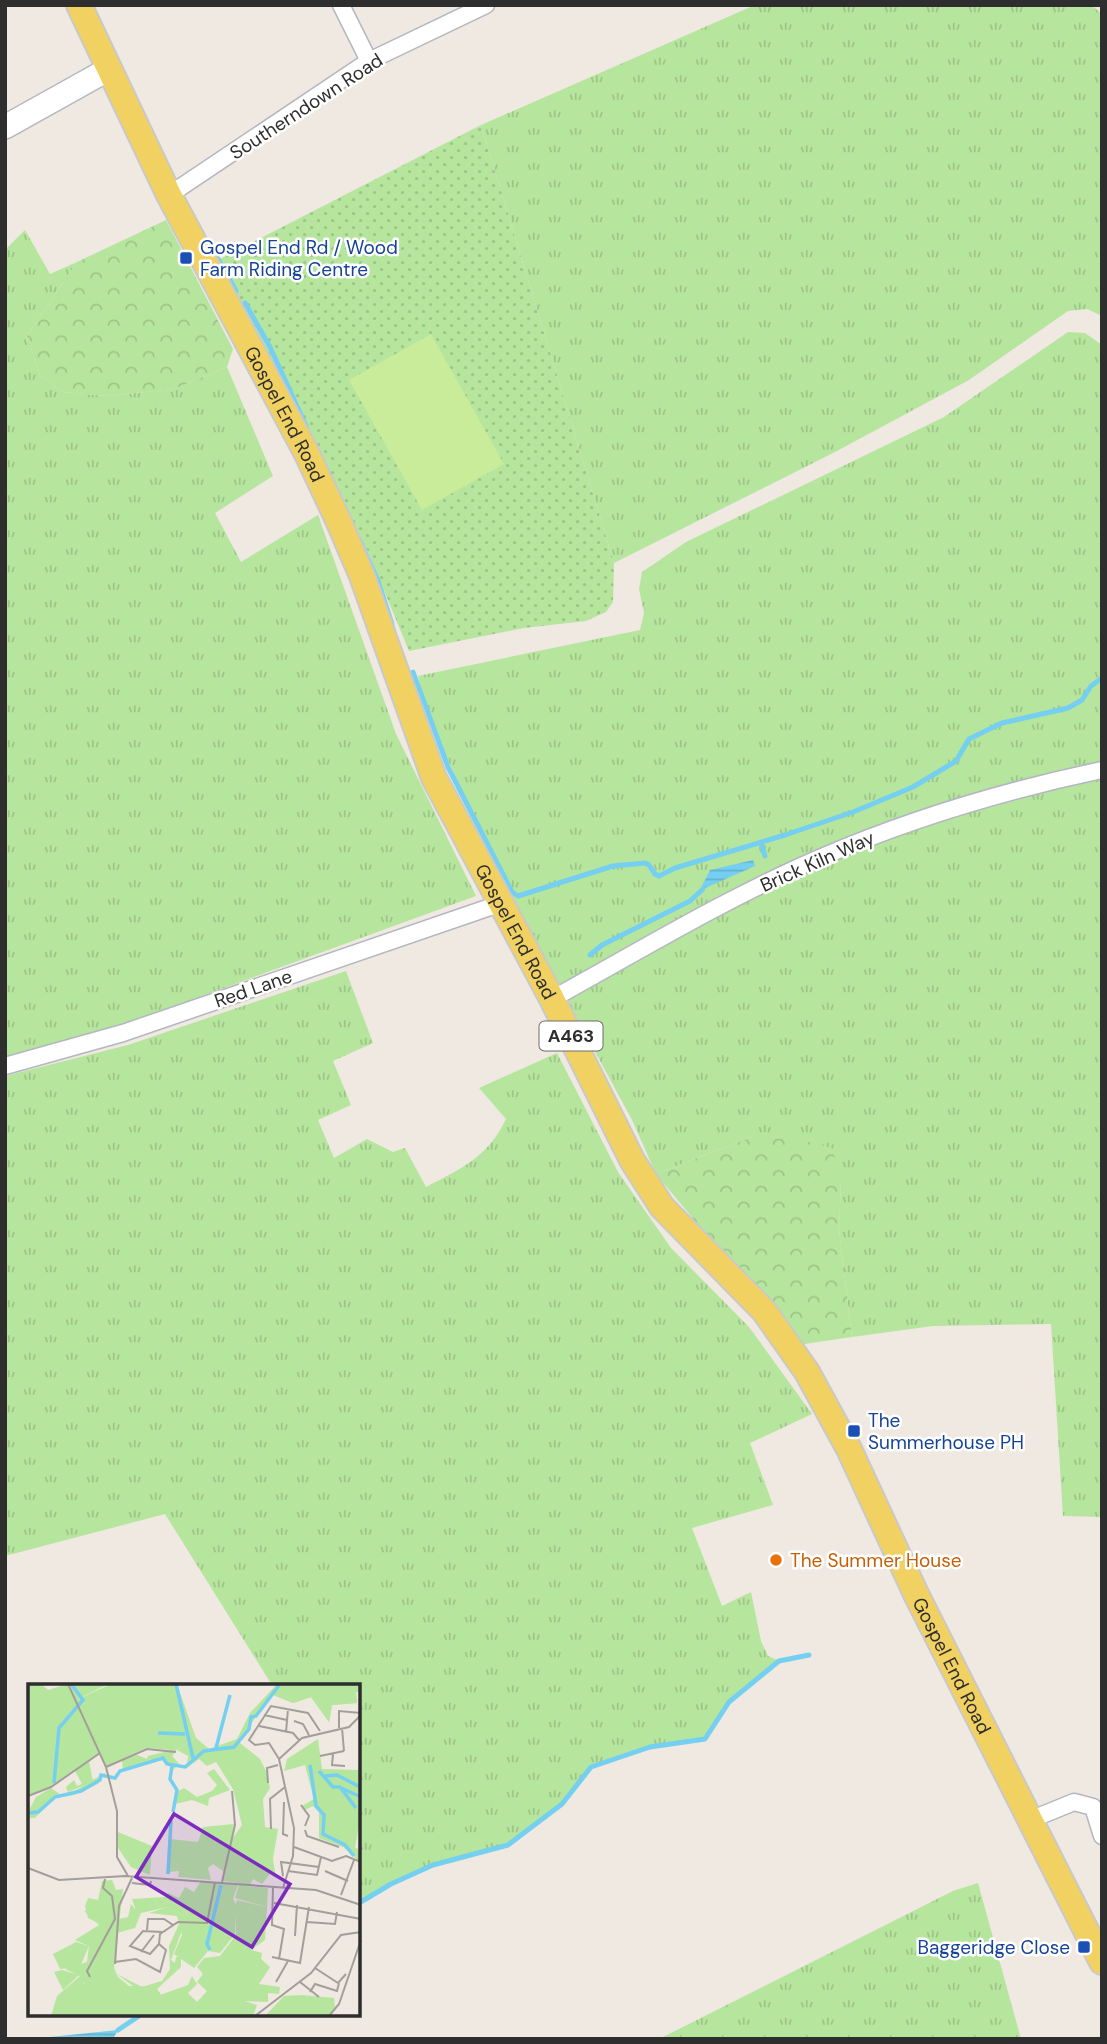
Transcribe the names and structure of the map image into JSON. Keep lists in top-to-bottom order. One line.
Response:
{"streets":{"main road":["Gospel End Road","A463"],"street":["Southerndown Road","Brick Kiln Way","Red Lane"]},"crossings":[["Southerndown Road","Gospel End Road"],["Gospel End Road","Brick Kiln Way"],["Gospel End Road","Red Lane"]],"places":{"transit":["Gospel End Rd / Wood Farm Riding Centre","The Summerhouse PH","Baggeridge Close"],"other":["The Summer House"]}}
